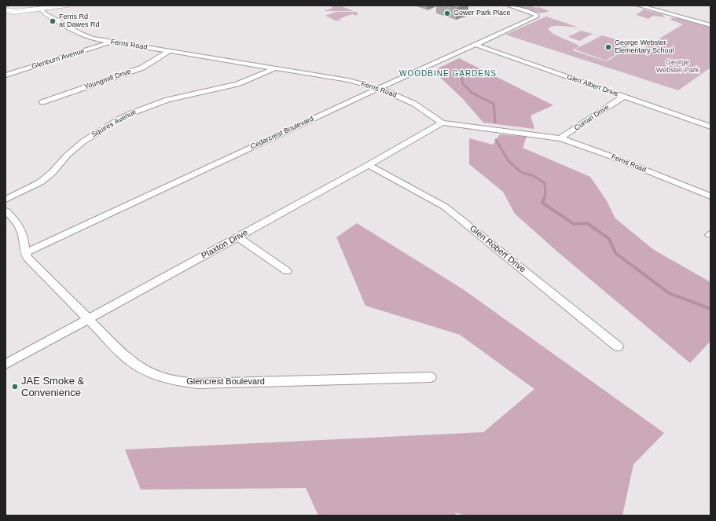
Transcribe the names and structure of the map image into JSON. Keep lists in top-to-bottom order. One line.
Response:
{"streets":{"street":["Ferris Road","Glenburn Avenue","Youngmill Drive","Glen Albert Drive","Curran Drive","Squires Avenue","Cedarcrest Boulevard","Plaxton Drive","Glen Robert Drive","Glencrest Boulevard"]},"crossings":[["Ferris Road","Glenburn Avenue"],["Ferris Road","Youngmill Drive"],["Ferris Road","Curran Drive"],["Ferris Road","Squires Avenue"],["Ferris Road","Cedarcrest Boulevard"],["Ferris Road","Plaxton Drive"],["Glen Albert Drive","Curran Drive"],["Glen Albert Drive","Cedarcrest Boulevard"],["Cedarcrest Boulevard","Glencrest Boulevard"],["Plaxton Drive","Glen Robert Drive"],["Plaxton Drive","Glencrest Boulevard"]],"districts":["WOODBINE GARDENS"],"parks":["George Webster Park"],"places":["Gower Park Place","Ferris Rd at Dawes Rd","George Webster Elementary School","JAE Smoke & Convenience"]}
